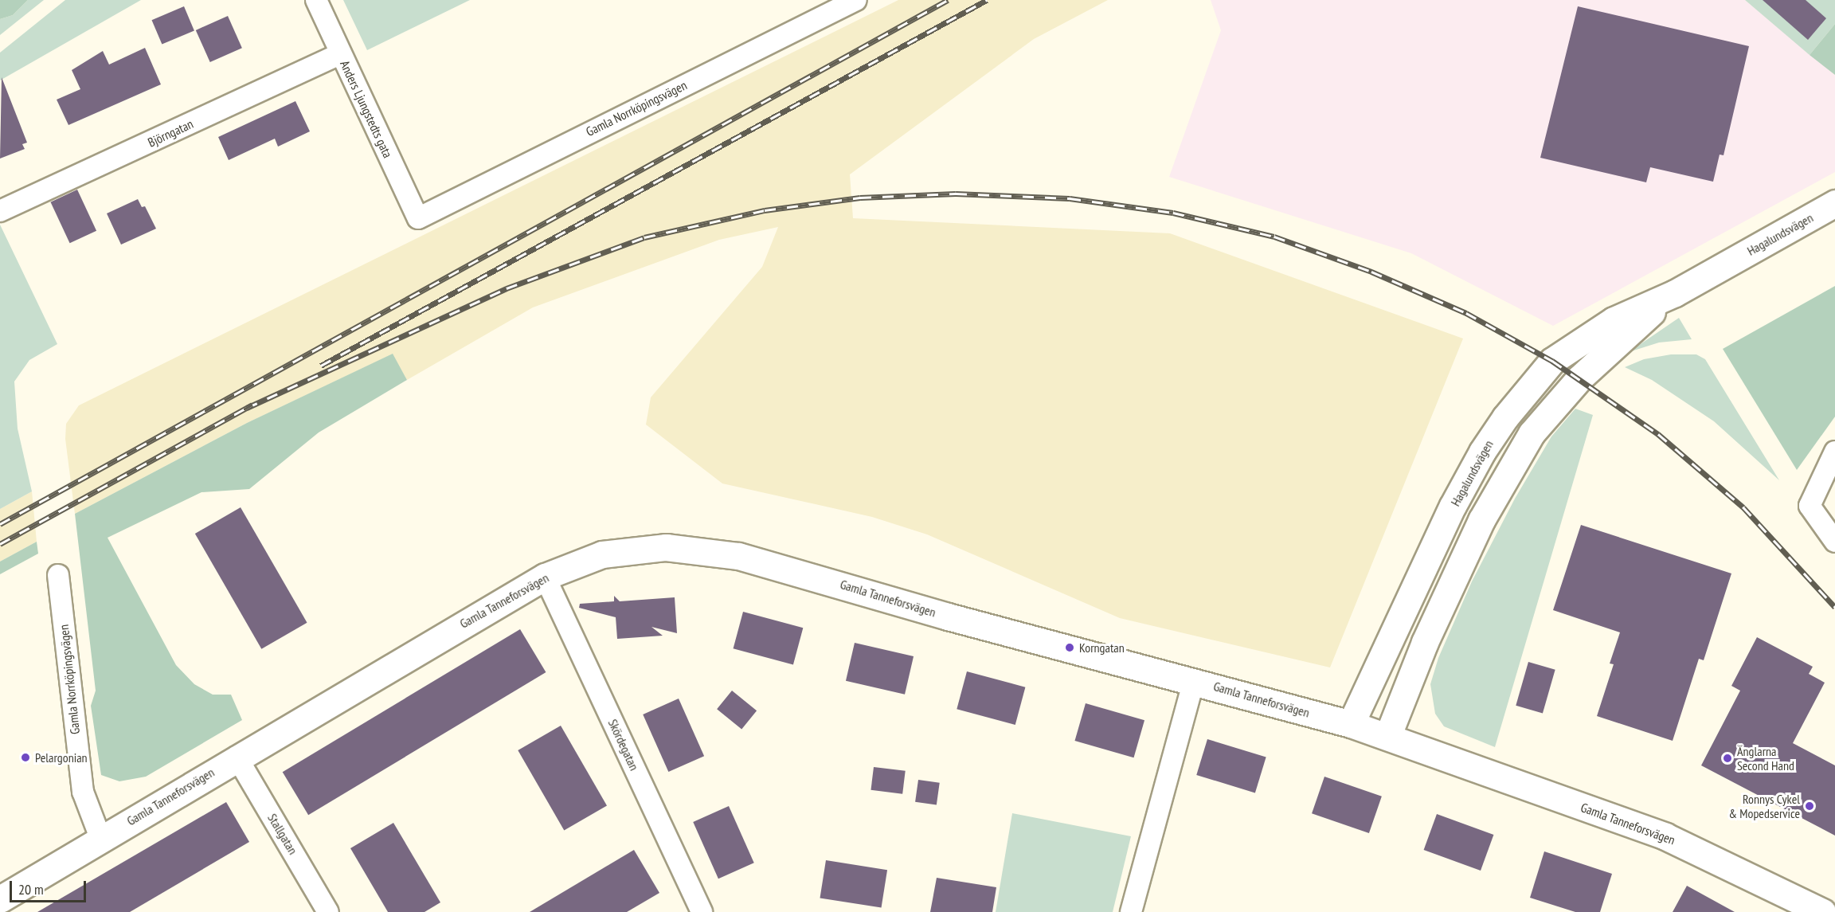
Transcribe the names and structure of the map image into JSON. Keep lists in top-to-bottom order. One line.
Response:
{"streets":{"street":["Gamla Norrköpingsvägen","Anders Ljungstedts gata","Björngatan","Hagalundsvägen","Gamla Tanneforsvägen","Skördegatan","Stallgatan"]},"crossings":[["Gamla Norrköpingsvägen","Anders Ljungstedts gata"],["Gamla Norrköpingsvägen","Gamla Tanneforsvägen"],["Anders Ljungstedts gata","Björngatan"],["Hagalundsvägen","Gamla Tanneforsvägen"],["Gamla Tanneforsvägen","Skördegatan"],["Gamla Tanneforsvägen","Stallgatan"]],"places":["Korngatan","Pelargonian","Änglarna Second Hand","Ronnys Cykel & Mopedservice"],"scale_bar":"20 m"}
